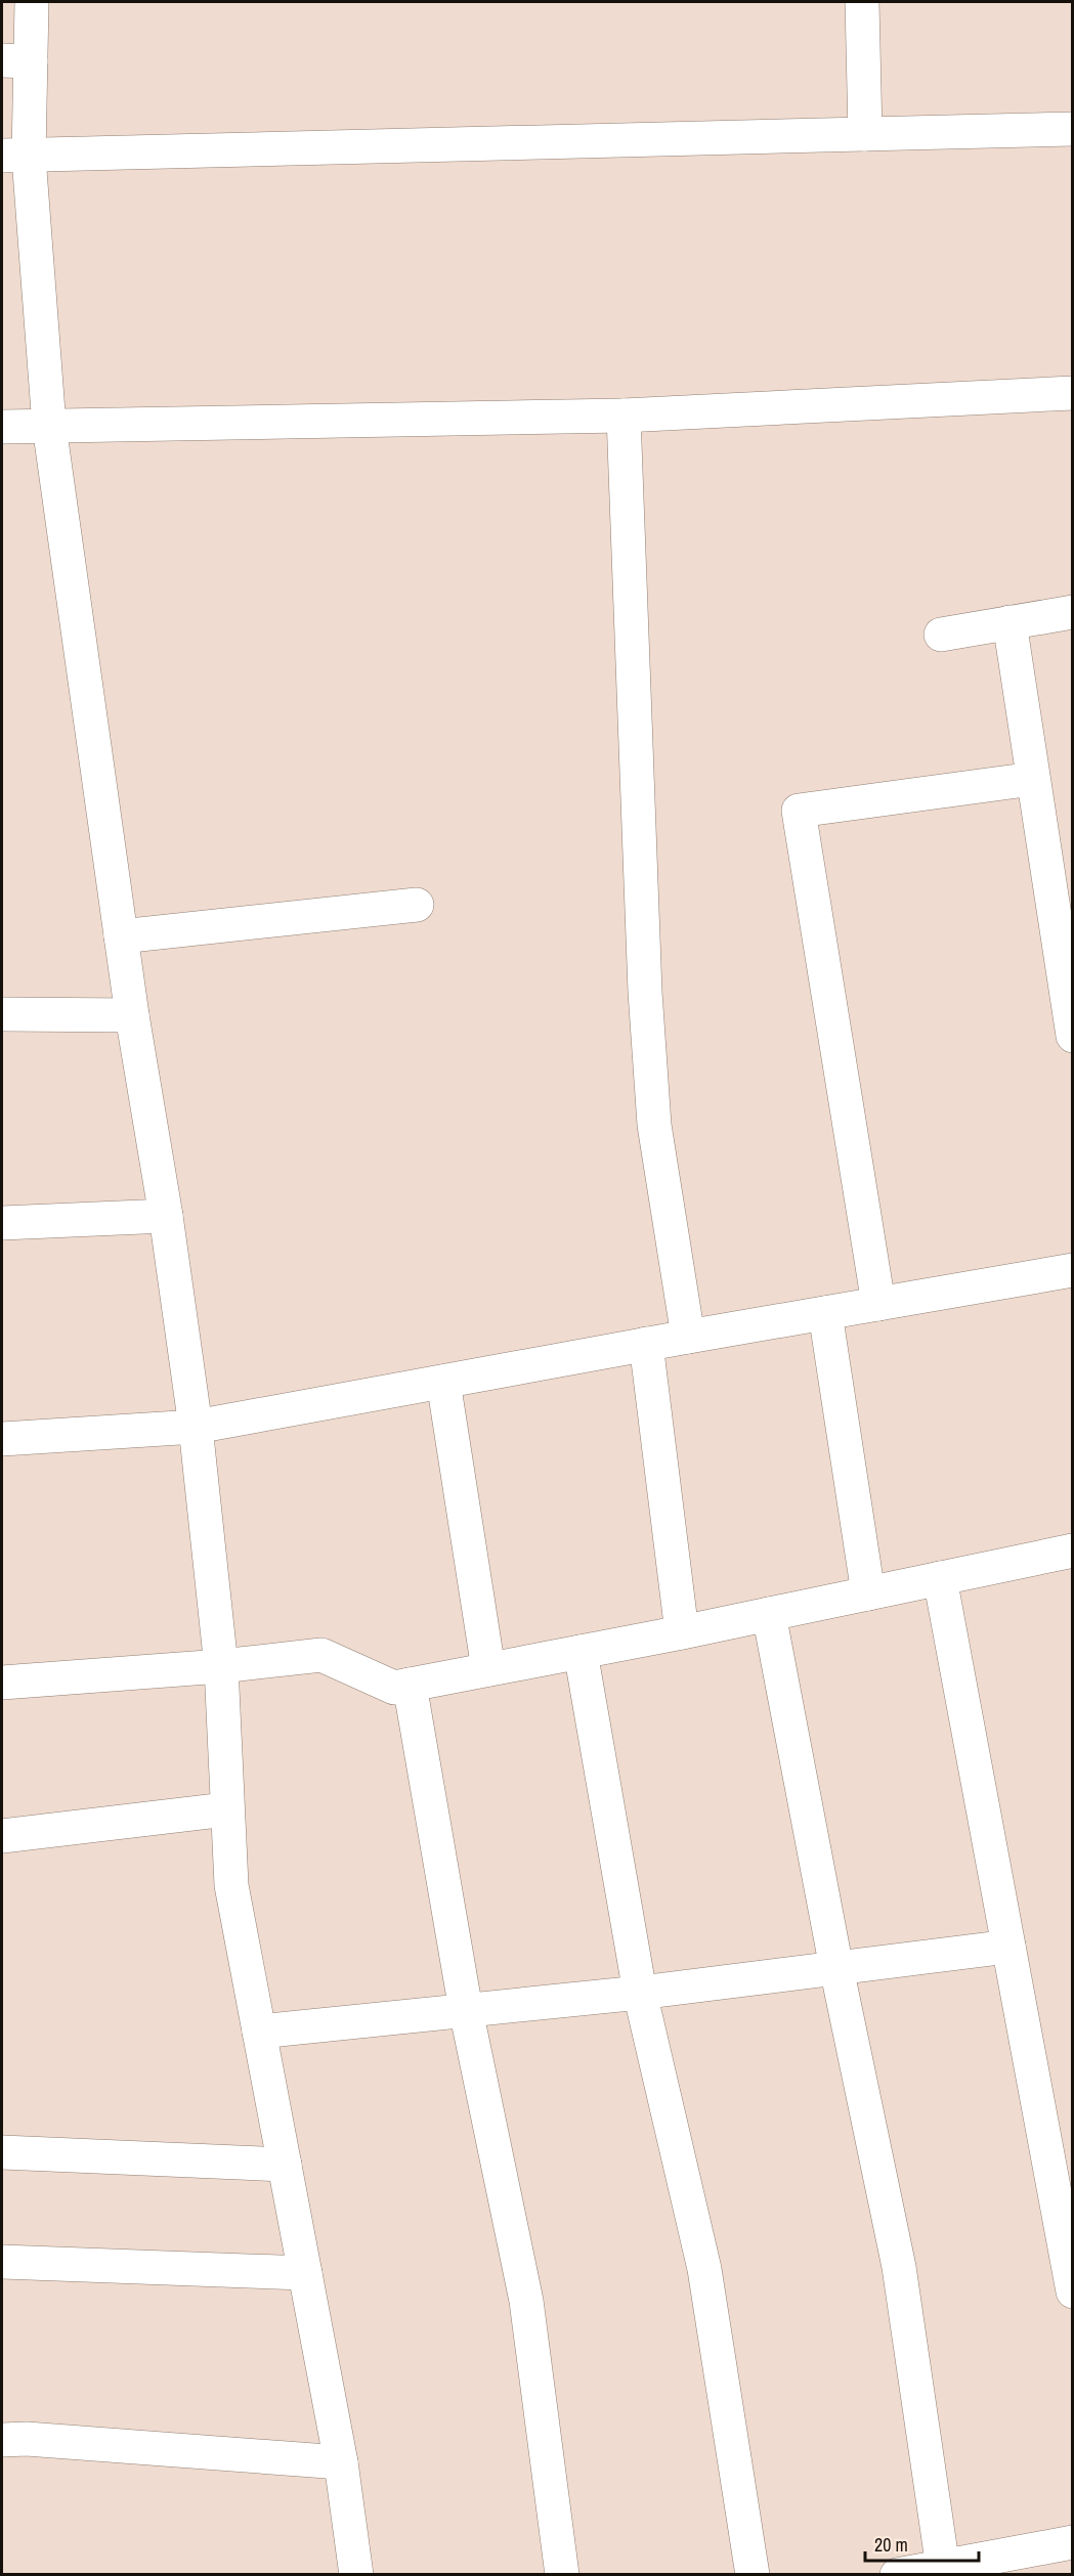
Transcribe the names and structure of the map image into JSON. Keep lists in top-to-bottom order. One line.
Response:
{"scale_bar":"20 m"}
